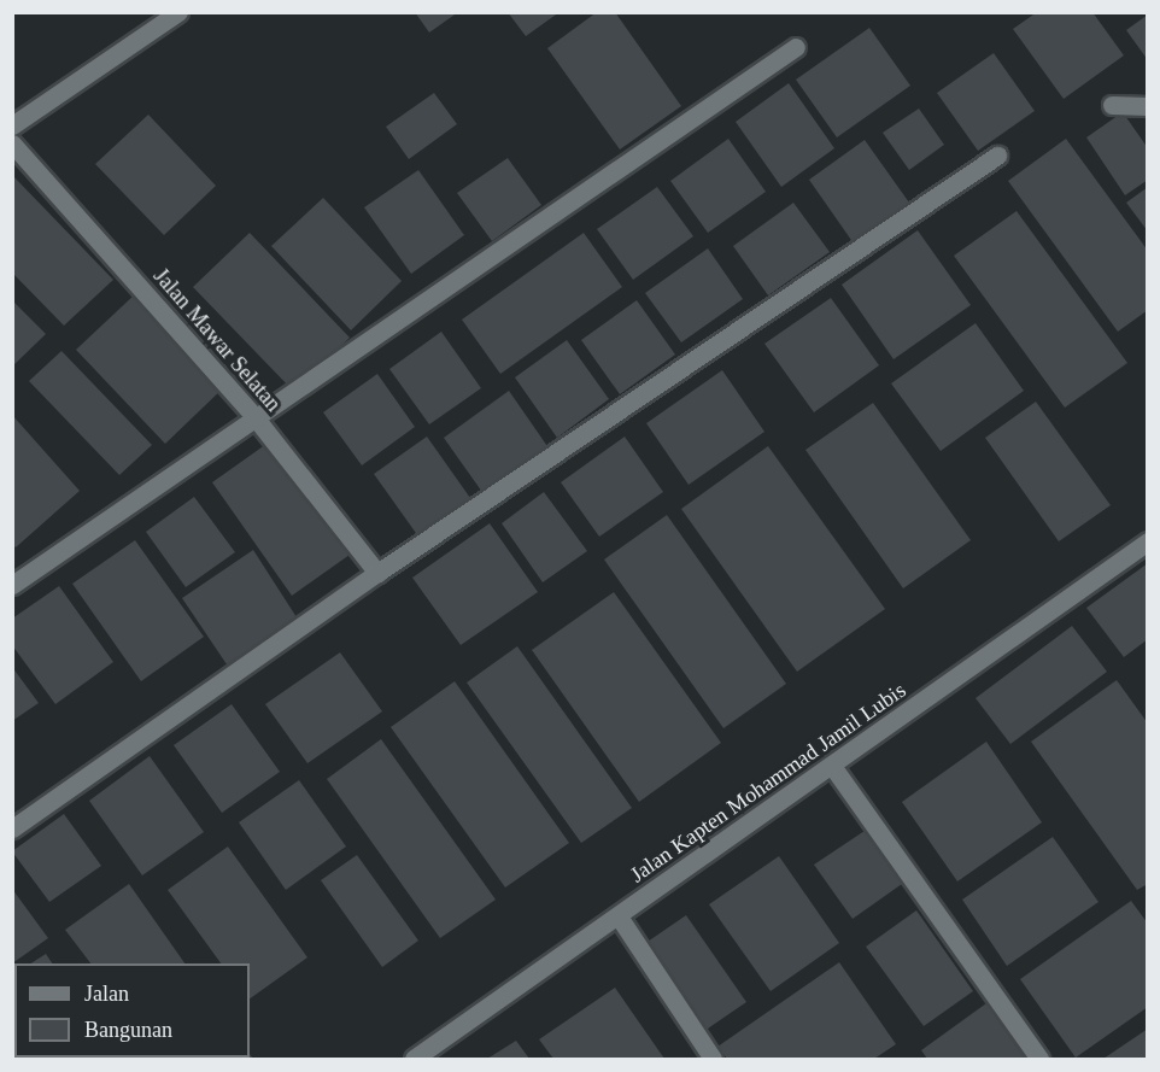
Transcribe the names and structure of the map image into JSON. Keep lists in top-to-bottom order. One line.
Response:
{"streets":{"street":["Jalan Mawar Selatan","Jalan Kapten Mohammad Jamil Lubis"]},"legend":["Jalan","Bangunan"]}
